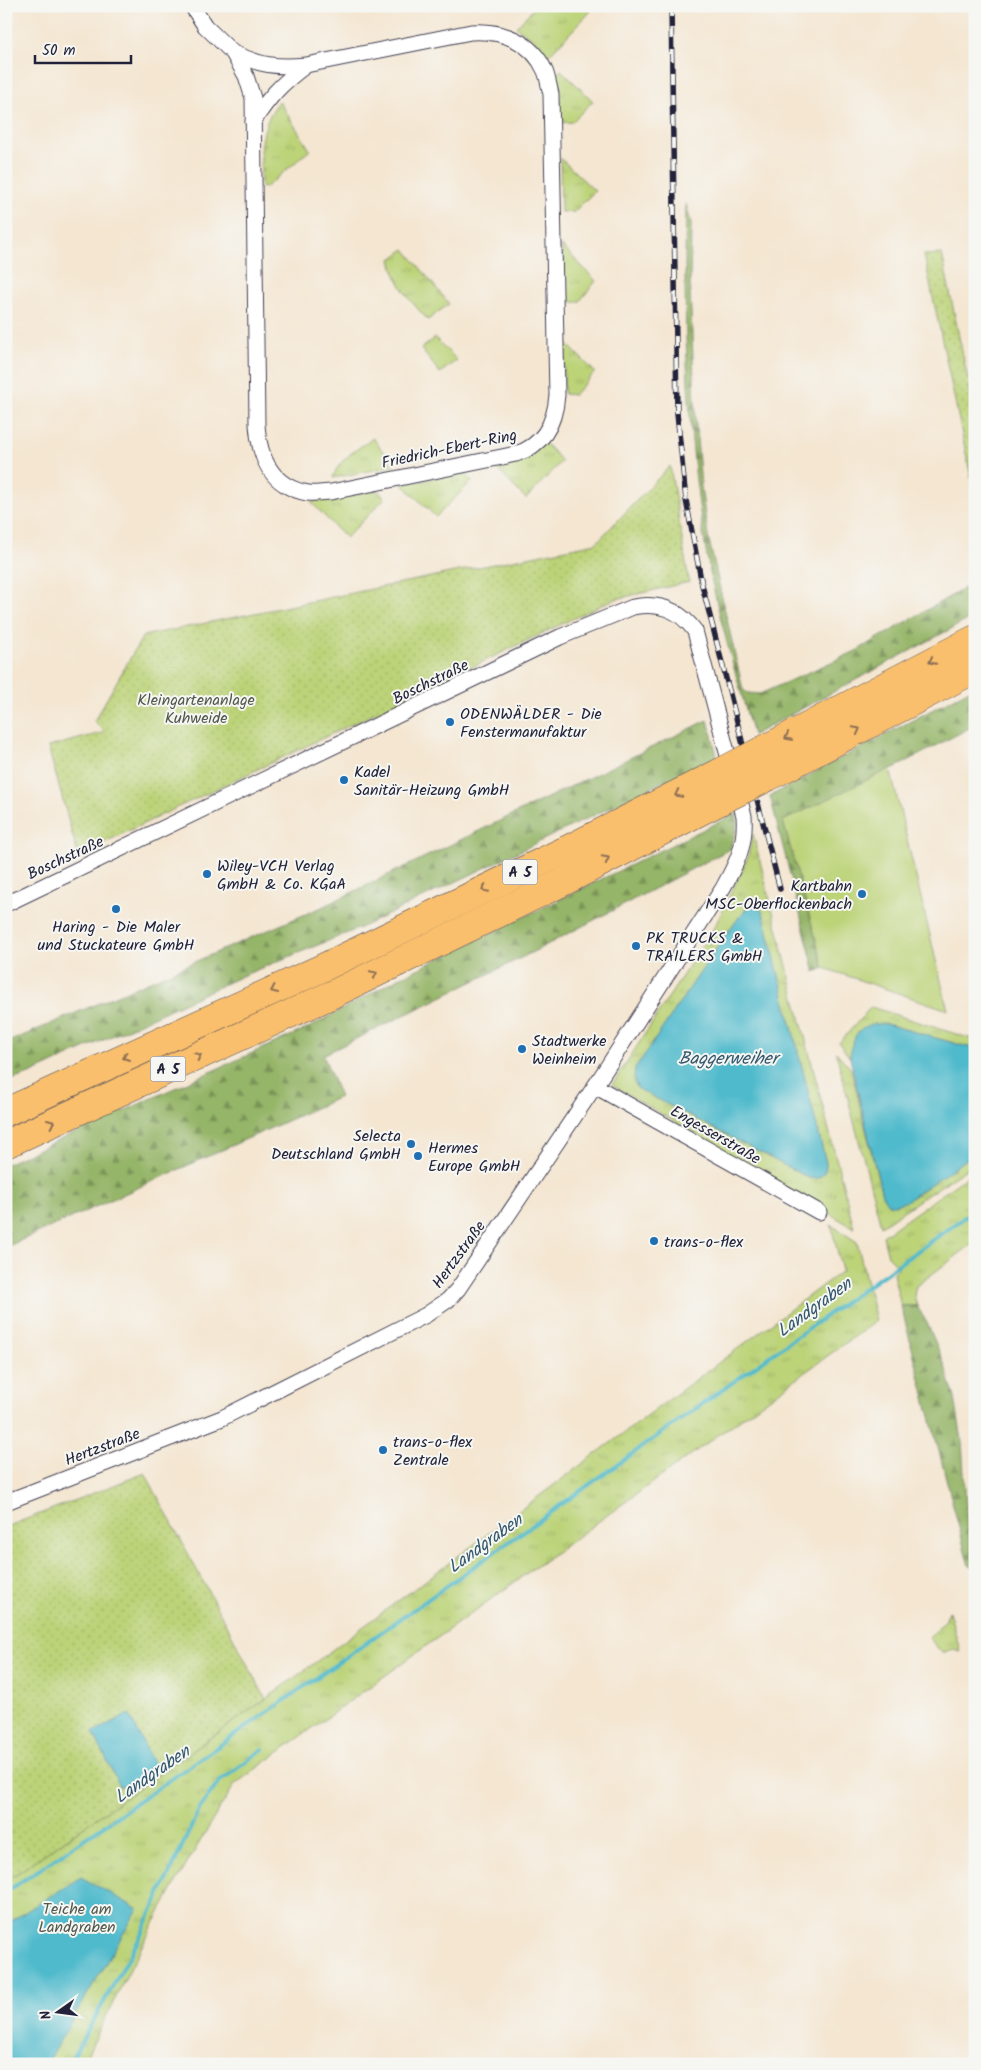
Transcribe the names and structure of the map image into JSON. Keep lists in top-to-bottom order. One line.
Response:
{"streets":{"highway":["A 5"],"street":["Friedrich-Ebert-Ring","Boschstraße","Engesserstraße","Hertzstraße"]},"crossings":[["Boschstraße","A 5"],["Boschstraße","Hertzstraße"],["A 5","Hertzstraße"],["Engesserstraße","Hertzstraße"]],"water":["Baggerweiher","Landgraben"],"parks":["Kleingartenanlage Kuhweide","Teiche am Landgraben"],"places":["ODENWÄLDER - Die Fenstermanufaktur","Kadel Sanitär-Heizung GmbH","Wiley-VCH Verlag GmbH & Co. KGaA","Kartbahn MSC-Oberflockenbach","Haring - Die Maler und Stuckateure GmbH","PK TRUCKS & TRAILERS GmbH","Stadtwerke Weinheim","Selecta Deutschland GmbH","Hermes Europe GmbH","trans-o-flex","trans-o-flex Zentrale"],"scale_bar":"50 m","north":"left"}
